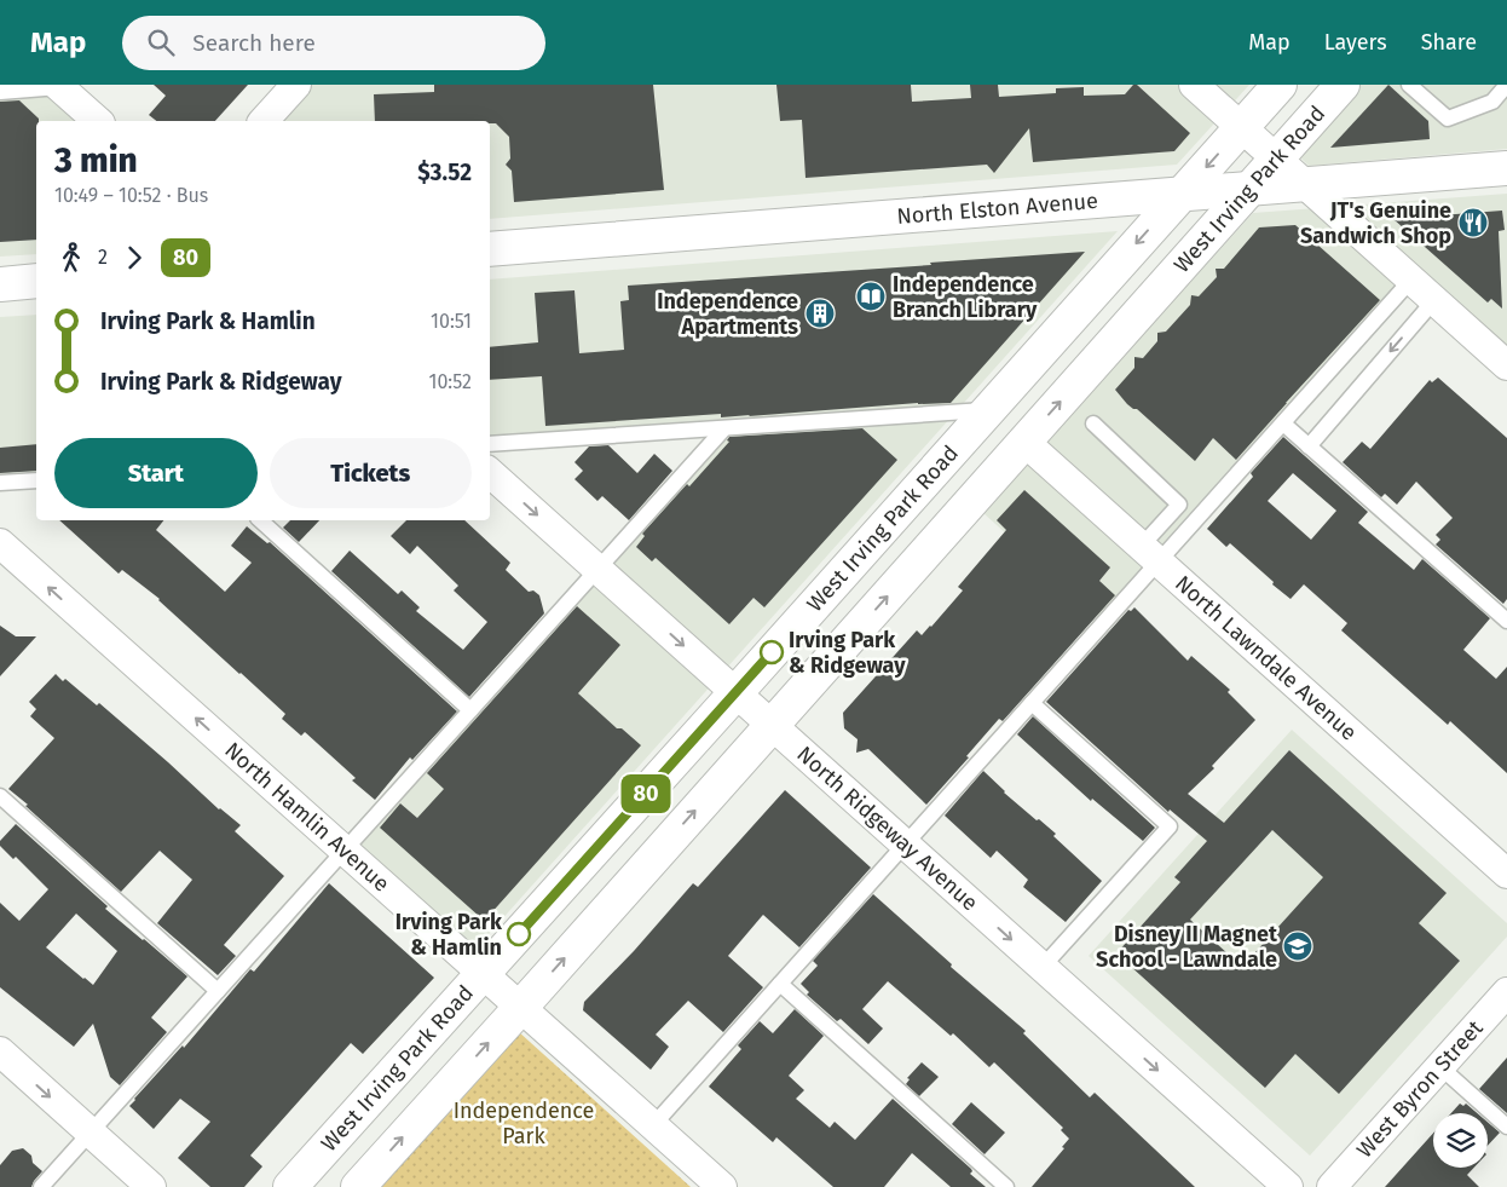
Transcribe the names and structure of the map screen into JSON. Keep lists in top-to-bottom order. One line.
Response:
{"streets":{"main road":["West Irving Park Road","North Elston Avenue"],"street":["North Lawndale Avenue","North Hamlin Avenue","North Ridgeway Avenue","West Byron Street"]},"crossings":[["West Irving Park Road","North Elston Avenue"],["West Irving Park Road","North Lawndale Avenue"],["West Irving Park Road","North Hamlin Avenue"],["West Irving Park Road","North Ridgeway Avenue"]],"one_way":["North Hamlin Avenue","North Ridgeway Avenue"],"parks":["Independence Park"],"places":{"restaurant":["JT's Genuine Sandwich Shop"],"library":["Independence Branch Library"],"building":["Independence Apartments"],"other":["Irving Park & Ridgeway","Irving Park & Hamlin"],"school or university":["Disney II Magnet School - Lawndale"]},"lines":["bus line 80"],"page":{"header":"Map","search":"Search here","nav":["Map","Layers","Share"],"on_map":"80","heading":["3 min","10:49 – 10:52 · Bus","$3.52"],"legs":["2","80"],"list":[{"name":"Irving Park & Hamlin","value":"10:51"},{"name":"Irving Park & Ridgeway","value":"10:52"}],"buttons":["Start","Tickets"]}}
